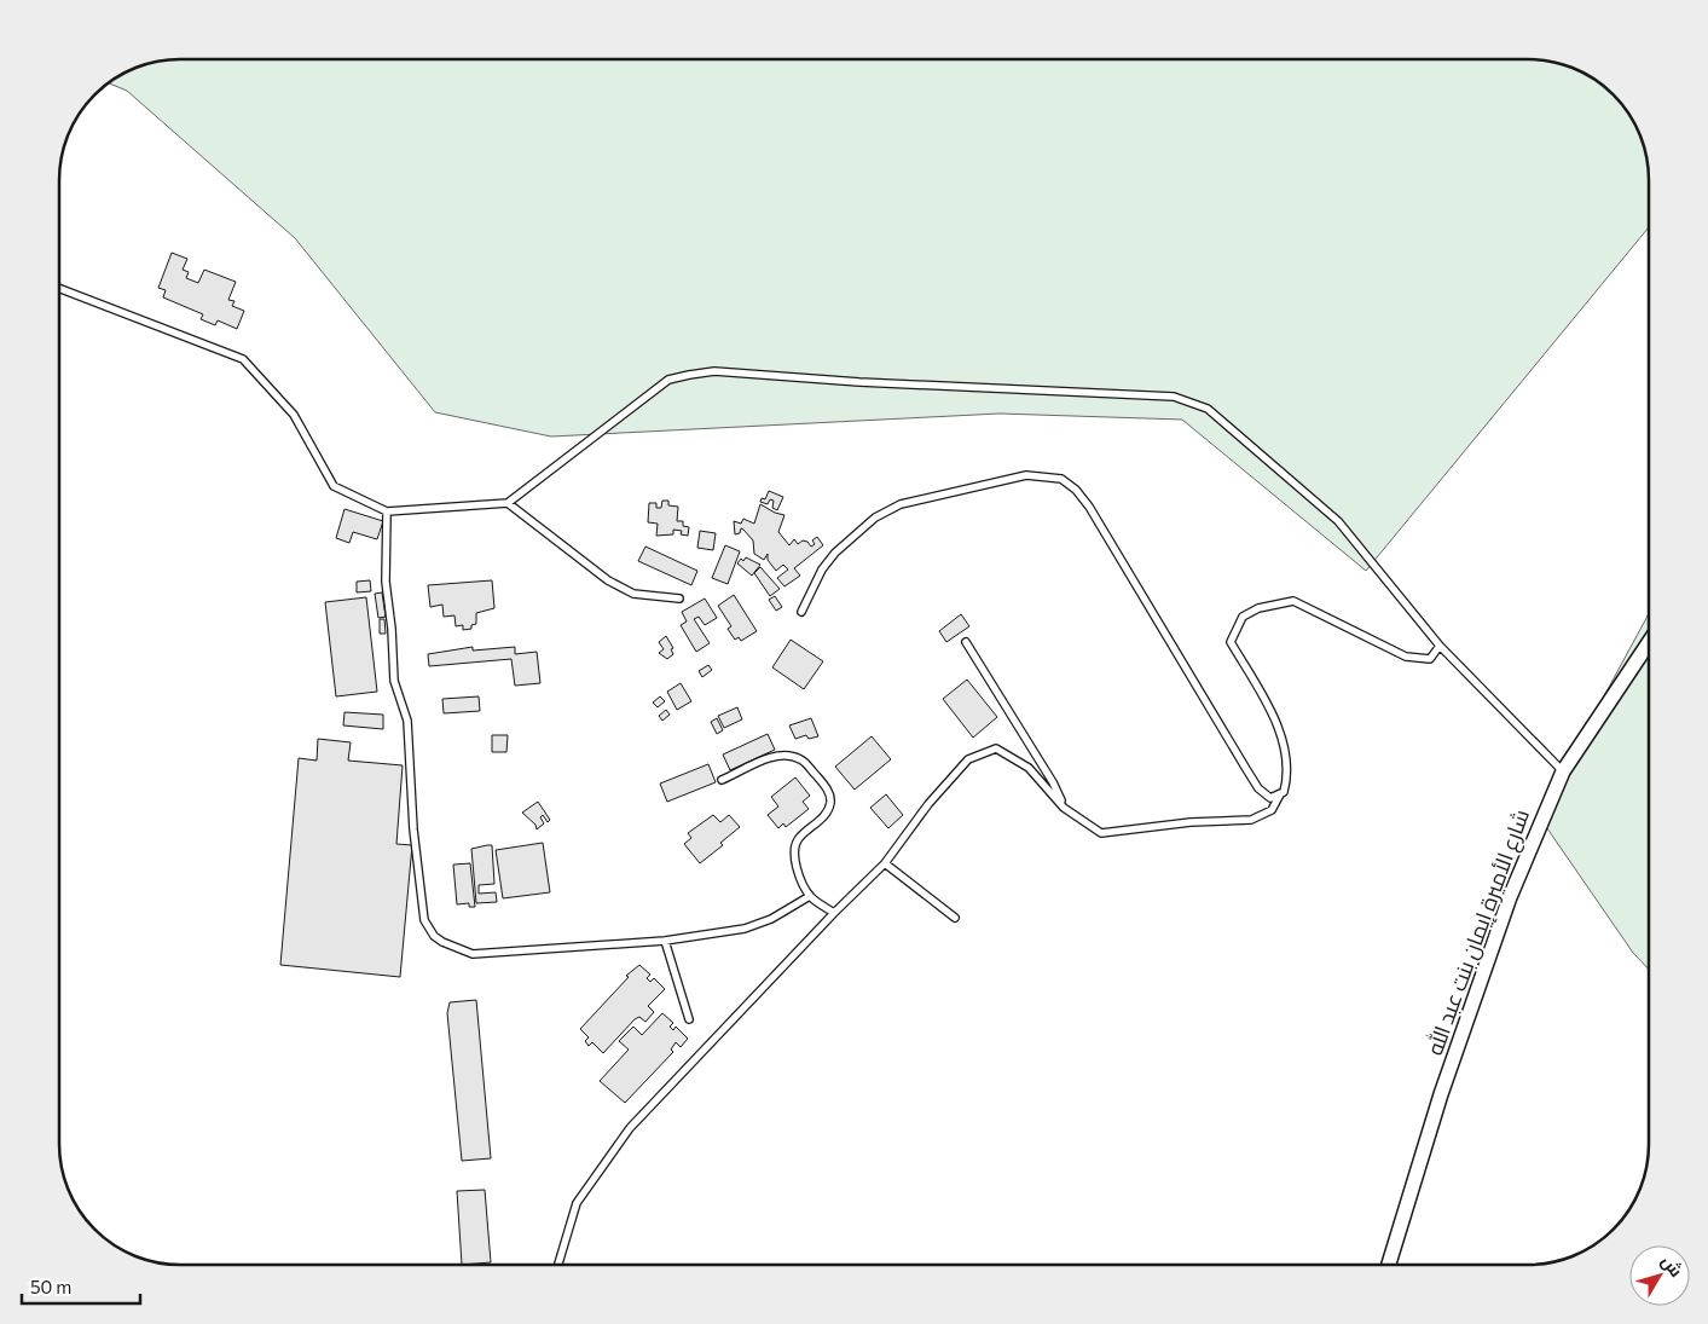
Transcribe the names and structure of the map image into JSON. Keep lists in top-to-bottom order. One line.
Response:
{"streets":{"street":["شارع الأميرة إيمان بنت عبد الله"]},"scale_bar":"50 m","north":"top right"}
